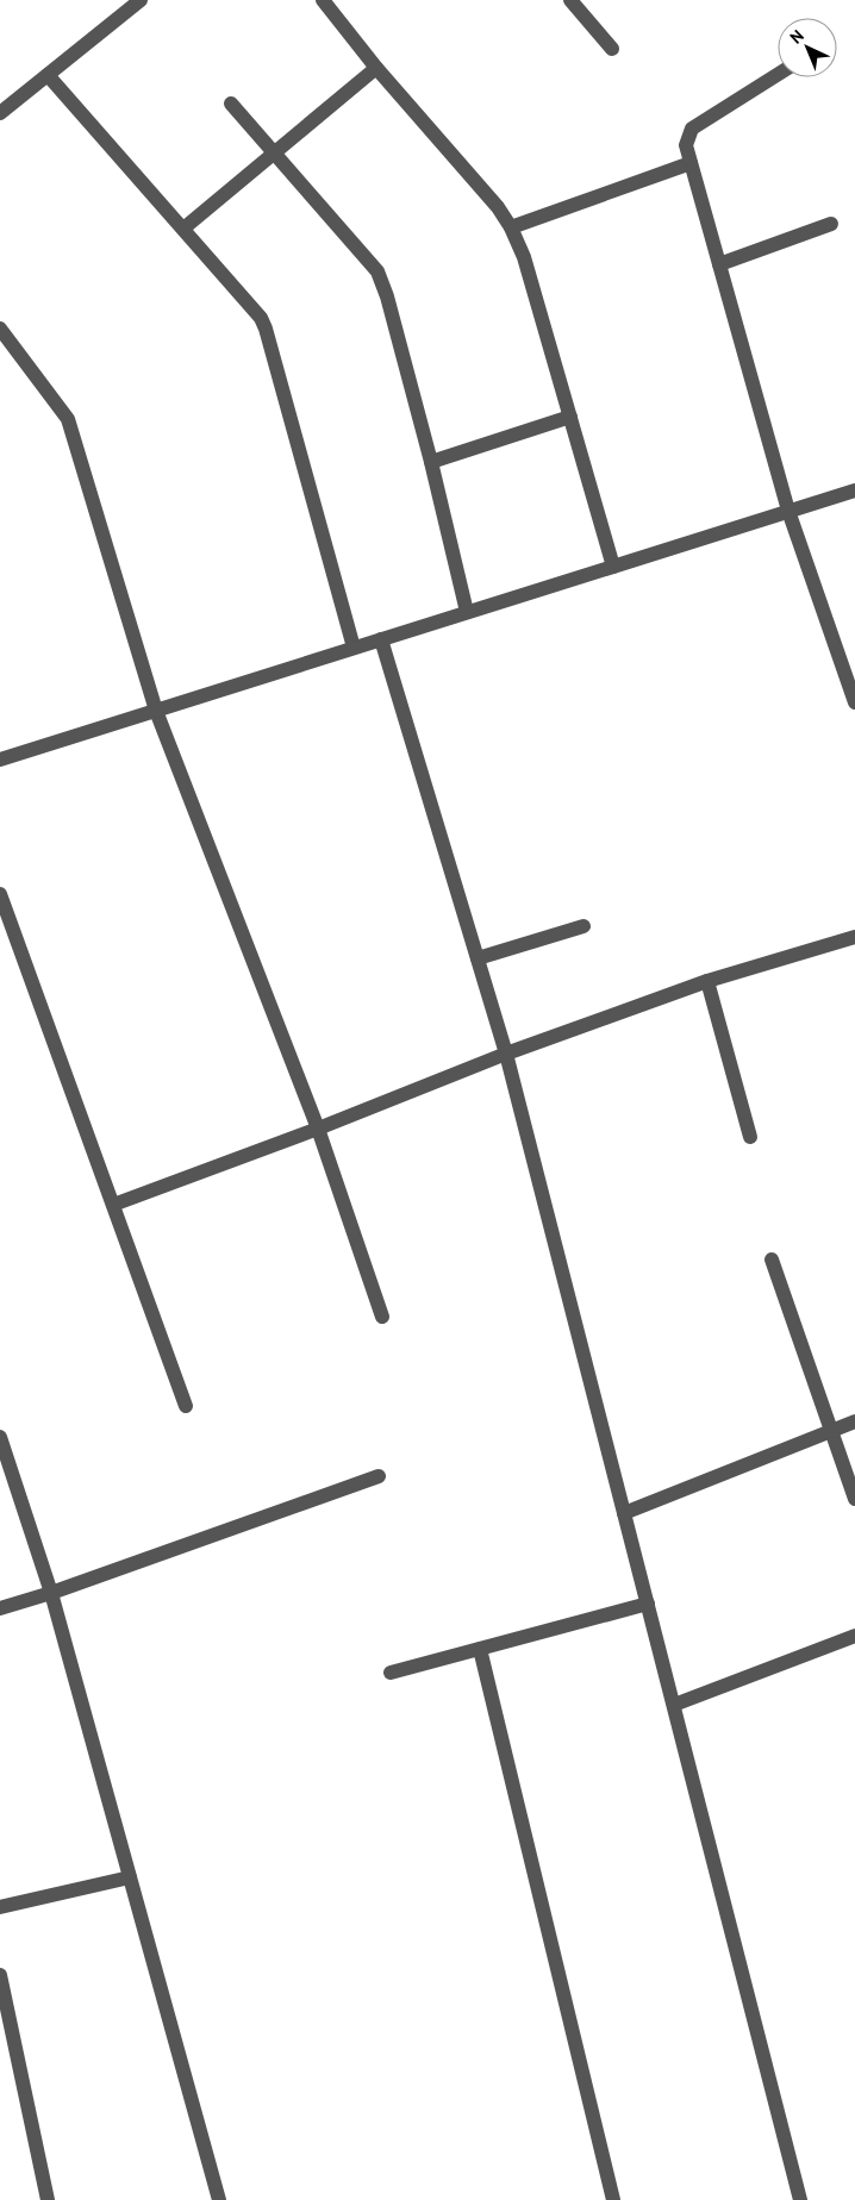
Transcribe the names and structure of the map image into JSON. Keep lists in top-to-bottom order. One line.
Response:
{"north":"top left"}
